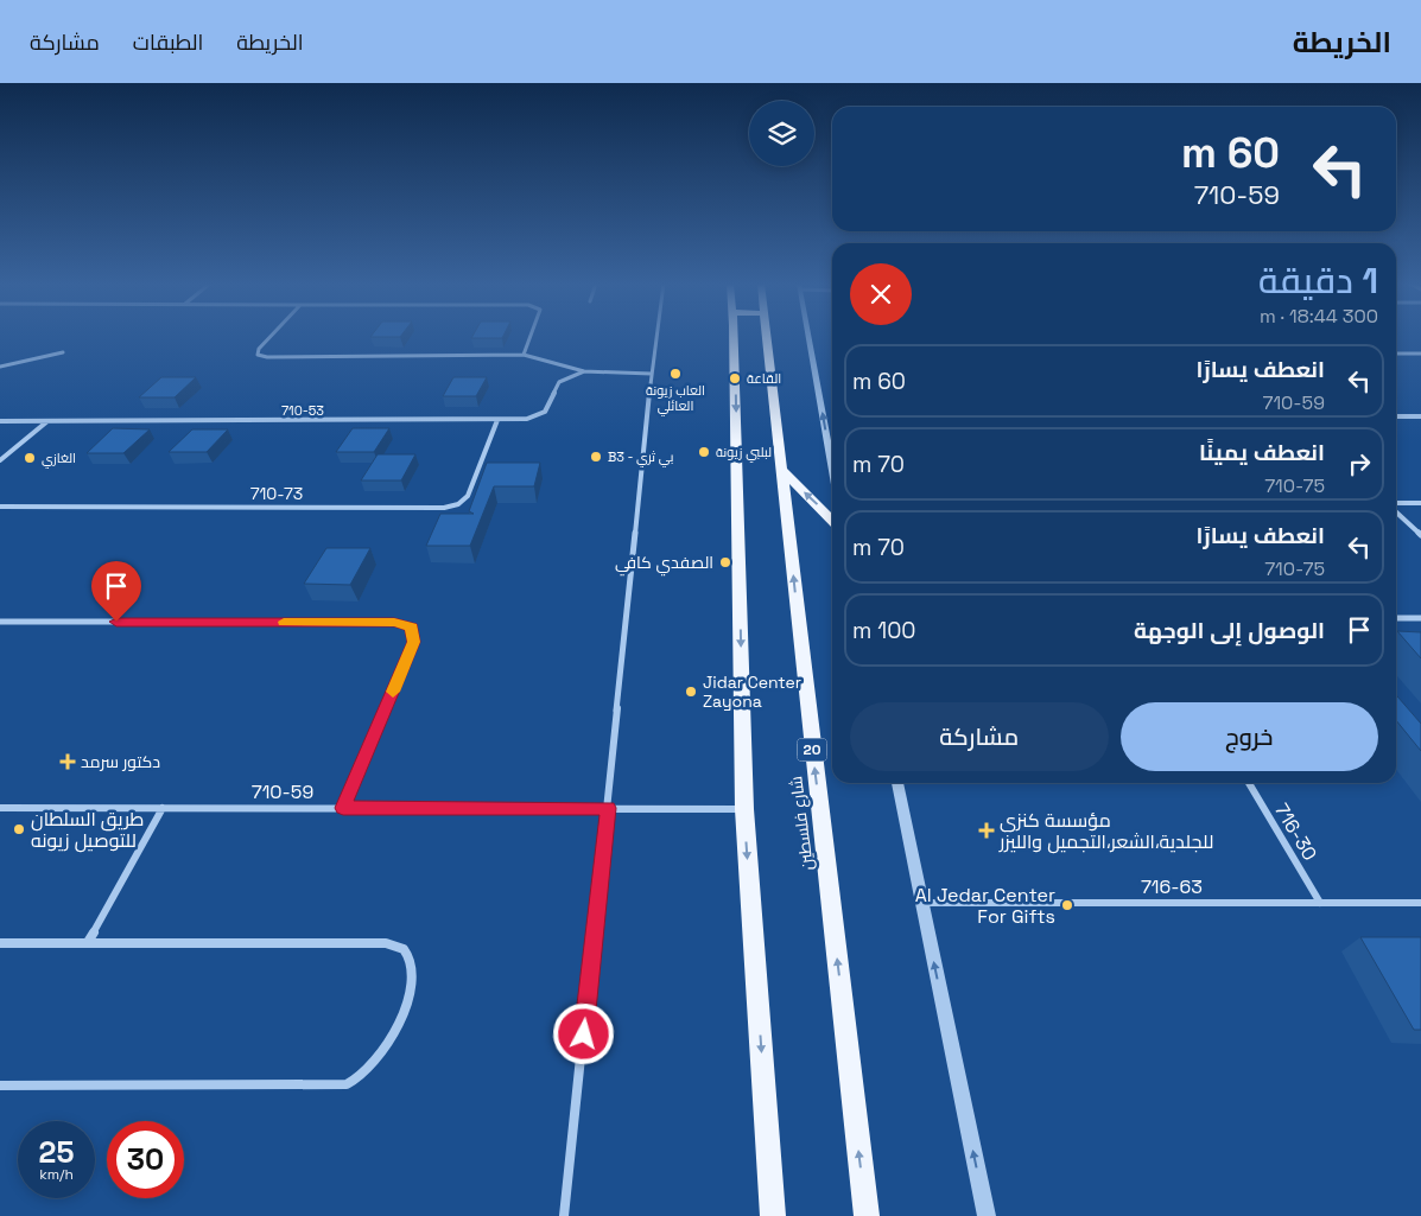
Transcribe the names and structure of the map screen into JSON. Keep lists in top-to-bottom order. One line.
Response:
{"streets":{"main road":["20","شارع فلسطين"],"street":["710-53","710-73","710-59","716-30","716-63"]},"crossings":[["710-53","710-73"],["716-30","716-63"]],"places":{"other":["العاب زيونة العائلي","القاعة","لبلبي زيونة","B3 - بي ثري","الغازي","الصفدي كافي","Jidar Center Zayona","طريق السلطان للتوصيل زيونه","Al Jedar Center For Gifts"],"health":["دكتور سرمد","مؤسسة كنزي للجلدية،الشعر،التجميل والليزر"]},"page":{"header":"الخريطة","nav":["الخريطة","الطبقات","مشاركة"],"turn":["60 m","710-59"],"heading":["1 دقيقة","300 m · 18:44"],"list":[{"name":"انعطف يسارًا","note":"710-59","value":"60 m"},{"name":"انعطف يمينًا","note":"710-75","value":"70 m"},{"name":"انعطف يسارًا","note":"710-75","value":"70 m"},{"name":"الوصول إلى الوجهة","value":"100 m"}],"buttons":["خروج","مشاركة"],"speed":"25 km/h","limit":"30"}}
